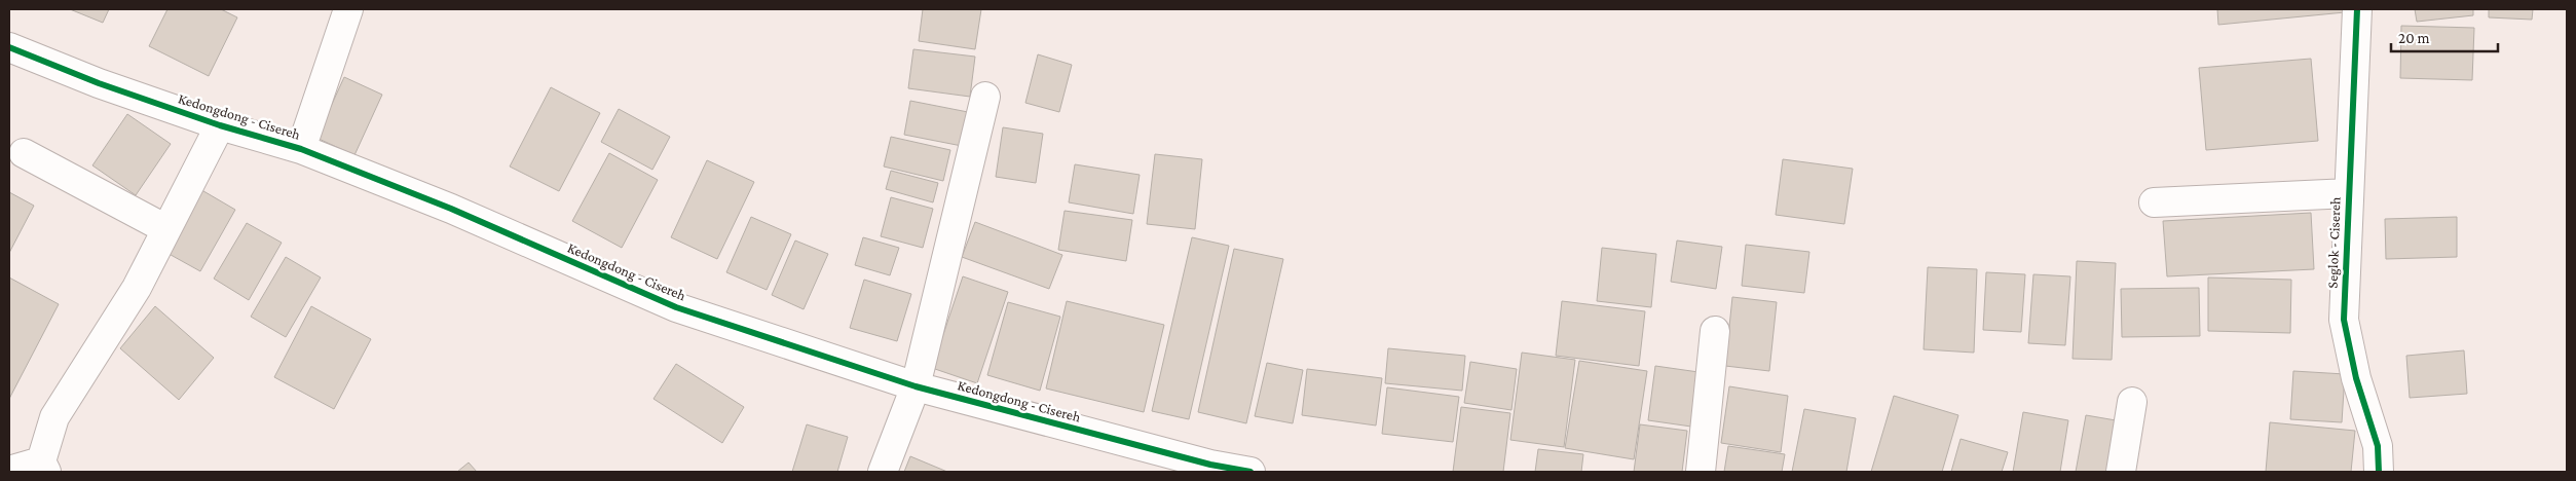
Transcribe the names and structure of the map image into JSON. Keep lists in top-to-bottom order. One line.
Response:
{"streets":{"street":["Kedongdong - Cisereh","Seglok - Cisereh"]},"scale_bar":"20 m"}
